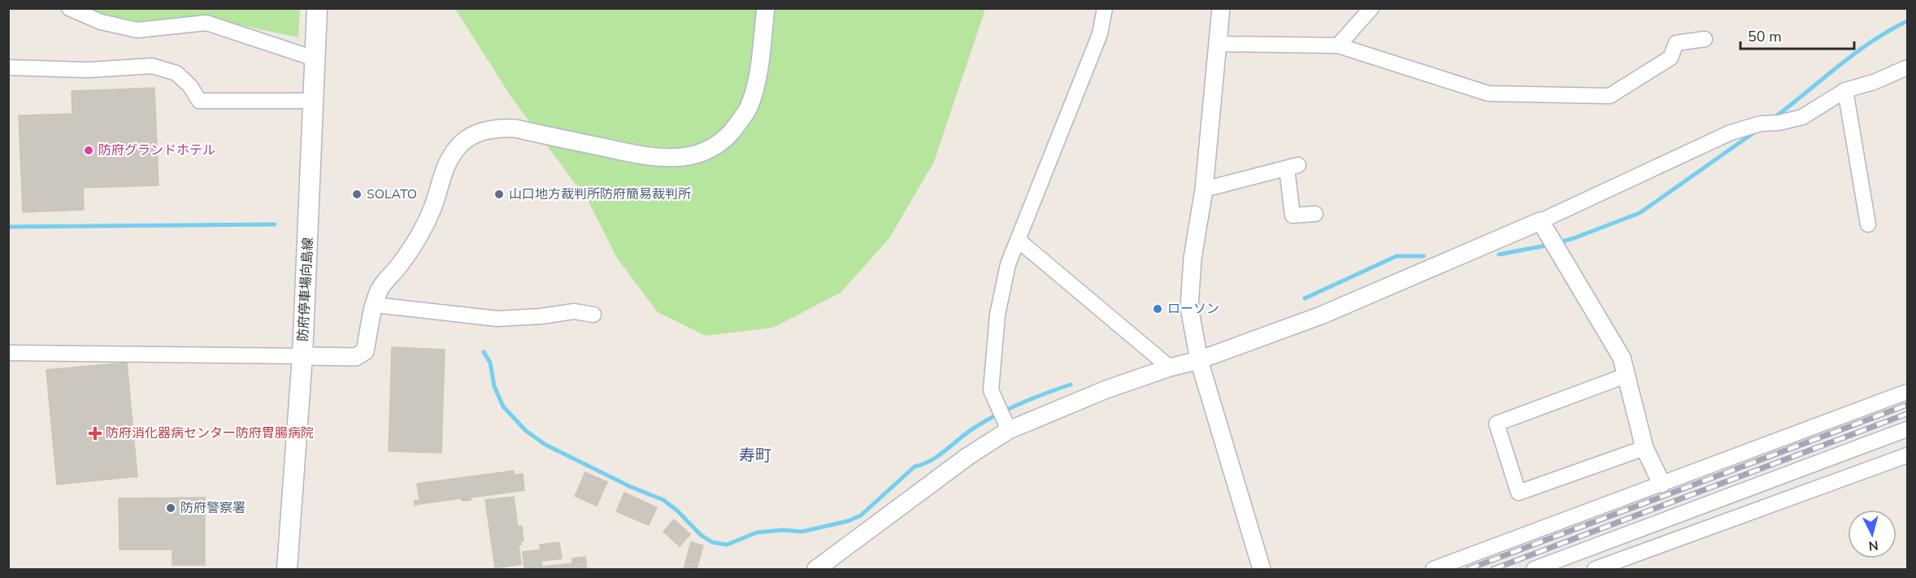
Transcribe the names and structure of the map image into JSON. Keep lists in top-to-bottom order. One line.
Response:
{"streets":{"main road":["防府停車場向島線"]},"districts":["寿町"],"places":{"other":["防府グランドホテル","SOLATO","山口地方裁判所防府簡易裁判所","ローソン","防府警察署"],"health":["防府消化器病センター防府胃腸病院"]},"scale_bar":"50 m","north":"bottom"}
